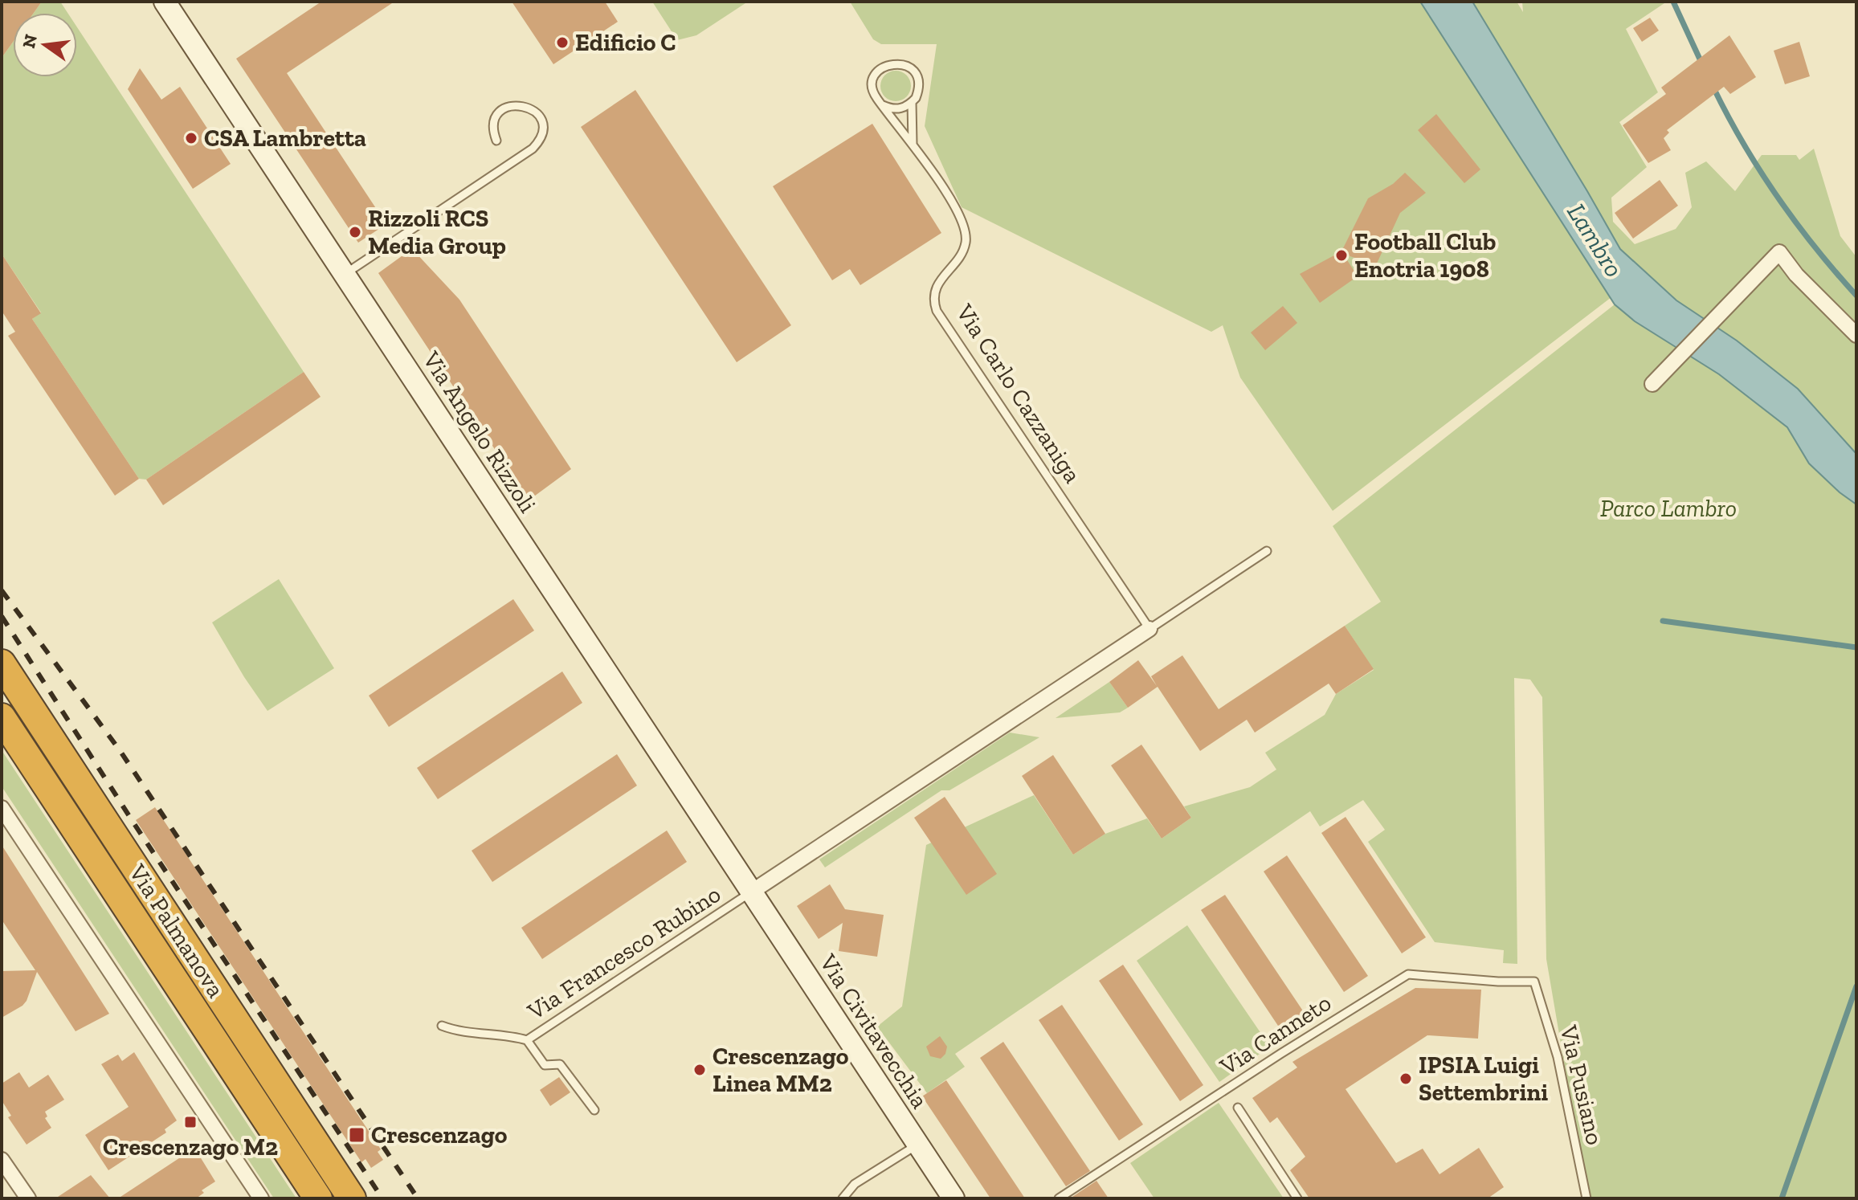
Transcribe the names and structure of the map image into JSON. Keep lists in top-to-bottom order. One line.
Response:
{"streets":{"highway":["Via Palmanova"],"street":["Via Angelo Rizzoli","Via Civitavecchia"],"lane":["Via Carlo Cazzaniga","Via Francesco Rubino","Via Canneto","Via Pusiano"]},"crossings":[["Via Angelo Rizzoli","Via Francesco Rubino"],["Via Angelo Rizzoli","Via Civitavecchia"],["Via Francesco Rubino","Via Civitavecchia"],["Via Canneto","Via Pusiano"]],"water":["Lambro"],"parks":["Parco Lambro"],"places":{"other":["Edificio C","CSA Lambretta","Rizzoli RCS Media Group","Football Club Enotria 1908","Crescenzago Linea MM2","IPSIA Luigi Settembrini"],"transit":["Crescenzago M2","Crescenzago"]},"north":"left"}
